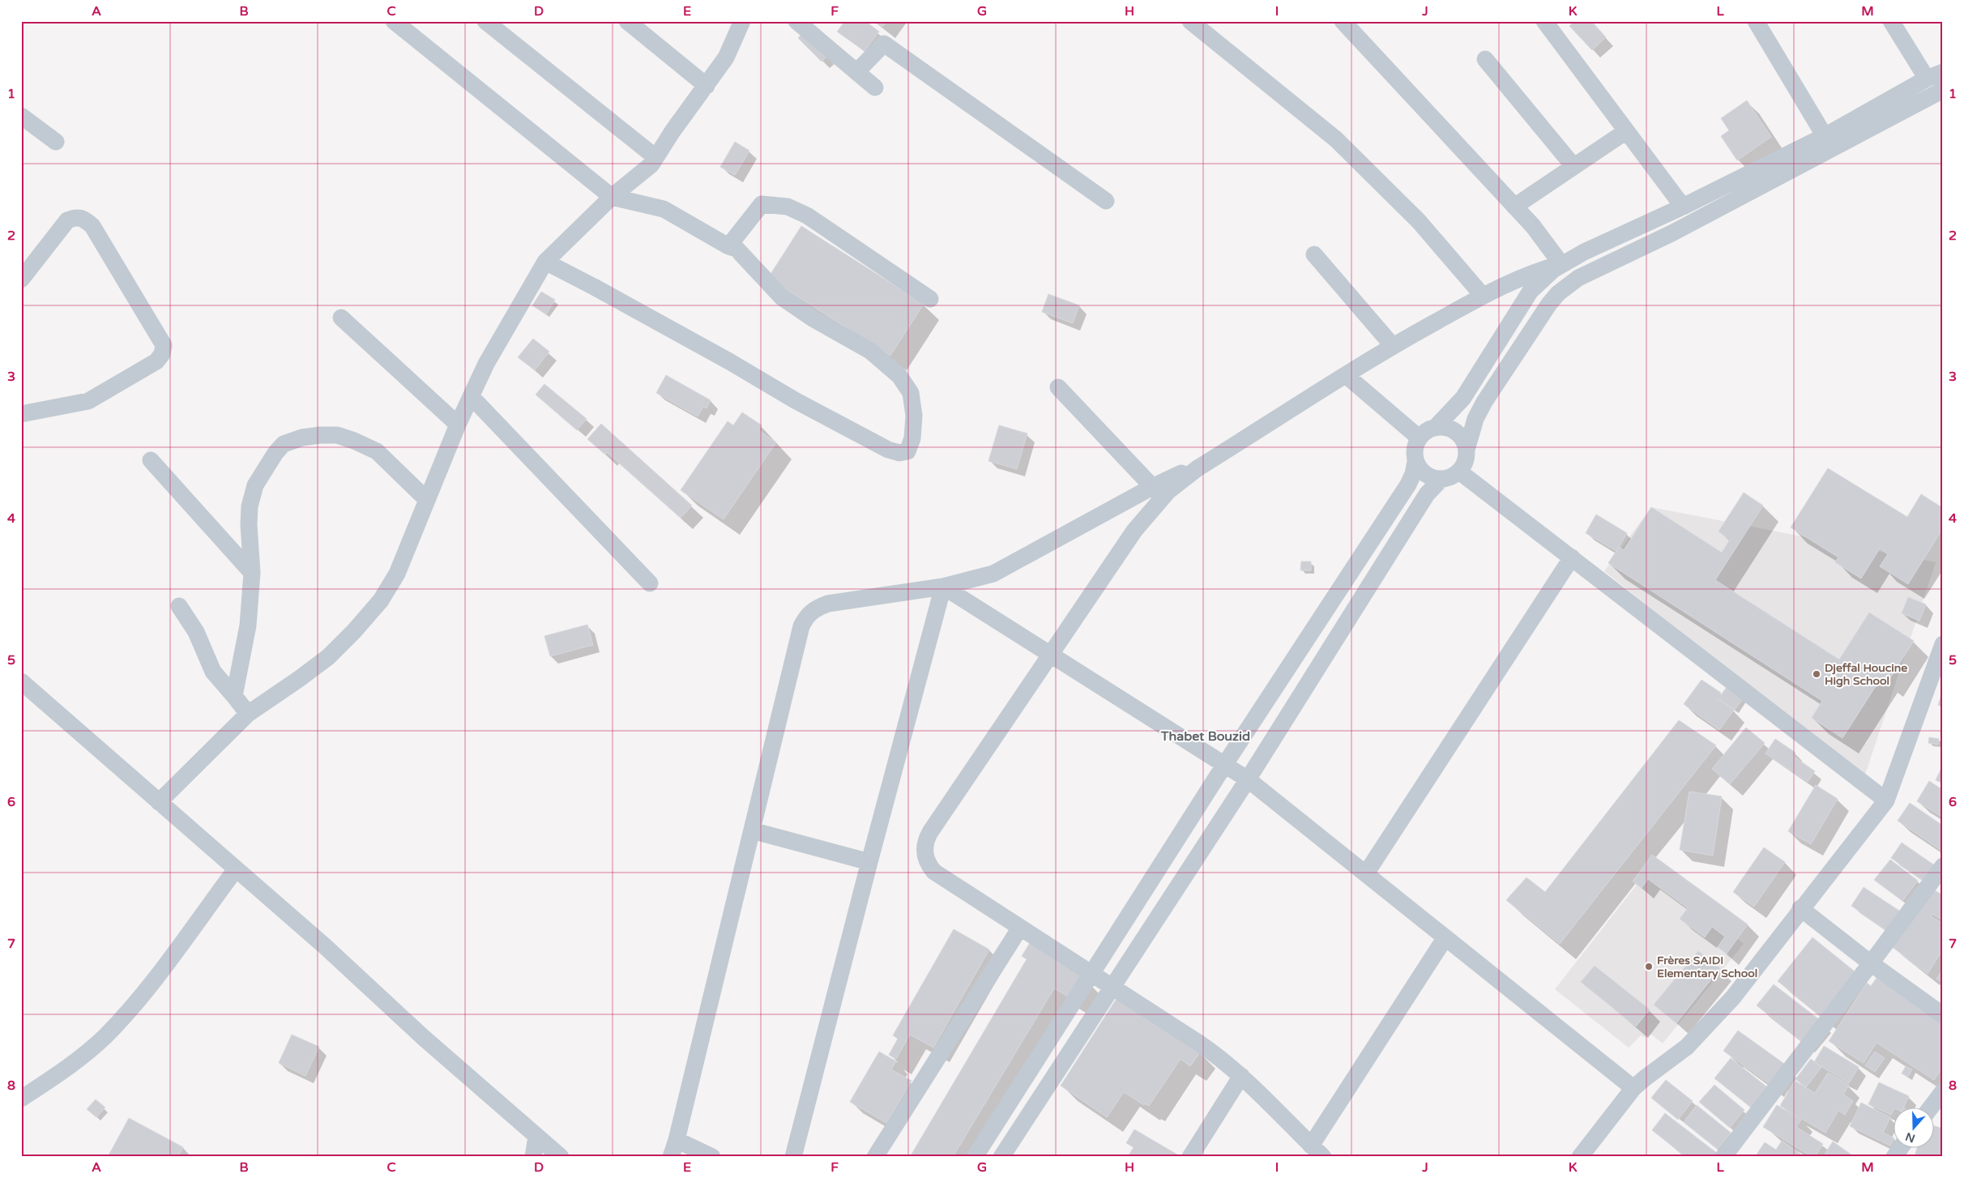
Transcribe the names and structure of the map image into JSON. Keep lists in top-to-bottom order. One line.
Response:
{"districts":["Thabet Bouzid"],"places":["Djeffal Houcine High School","Frères SAIDI Elementary School"],"north":"bottom","grid":{"columns":["A","B","C","D","E","F","G","H","I","J","K","L","M"],"rows":["1","2","3","4","5","6","7","8"]}}
